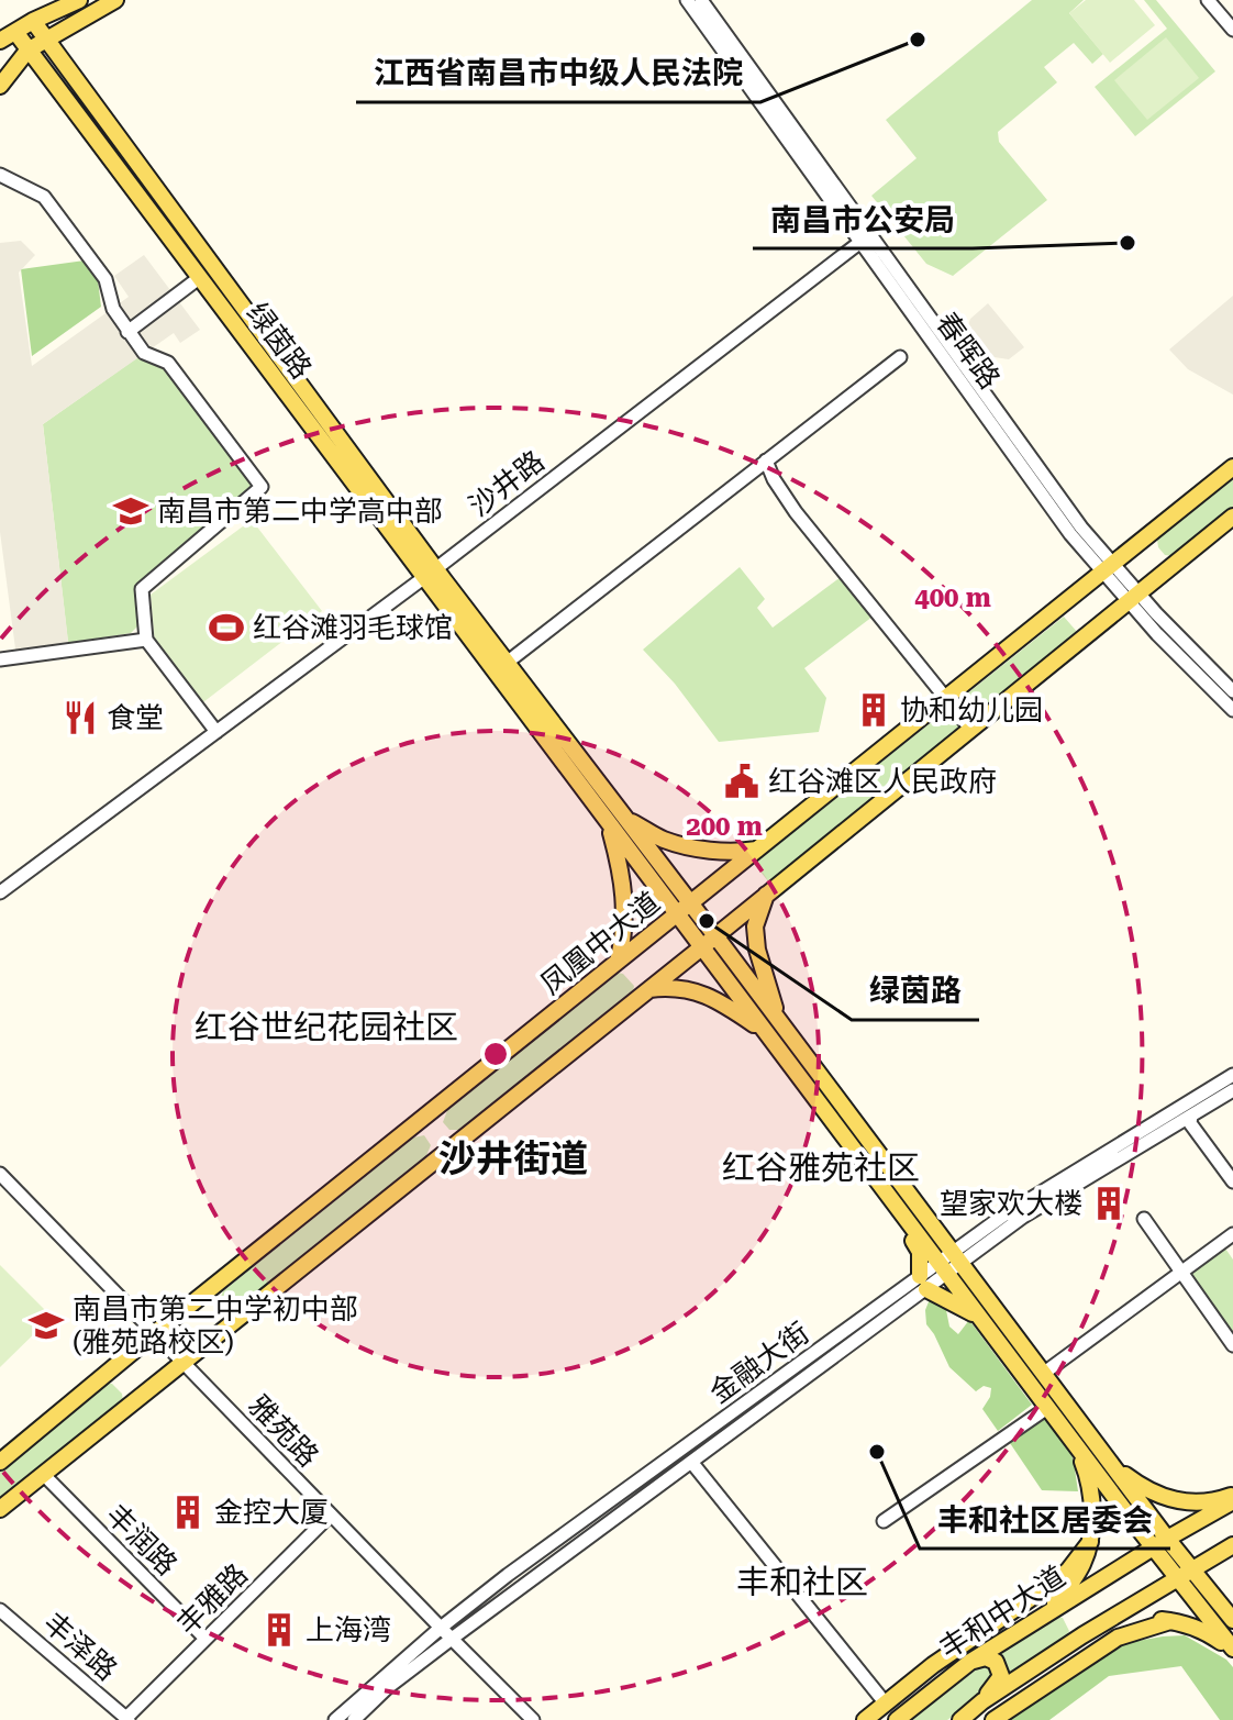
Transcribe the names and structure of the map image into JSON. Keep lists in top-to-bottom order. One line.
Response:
{"streets":{"main road":["绿茵路","凤凰中大道","丰和中大道"],"street":["春晖路","沙井路","金融大街","雅苑路","丰润路","丰雅路","丰泽路"]},"crossings":[["绿茵路","沙井路"],["绿茵路","凤凰中大道"],["绿茵路","金融大街"],["绿茵路","丰和中大道"],["春晖路","沙井路"],["春晖路","凤凰中大道"],["凤凰中大道","雅苑路"],["金融大街","雅苑路"],["雅苑路","丰雅路"],["丰润路","丰雅路"],["丰雅路","丰泽路"]],"districts":["红谷世纪花园社区","沙井街道","红谷雅苑社区","丰和社区"],"places":{"other":["江西省南昌市中级人民法院","南昌市公安局","绿茵路","丰和社区居委会"],"school or university":["南昌市第二中学高中部","南昌市第二中学初中部 (雅苑路校区)"],"sports":["红谷滩羽毛球馆"],"building":["协和幼儿园","望家欢大楼","金控大厦","上海湾"],"restaurant":["食堂"],"public building":["红谷滩区人民政府"]},"rings":["400 m","200 m"]}
